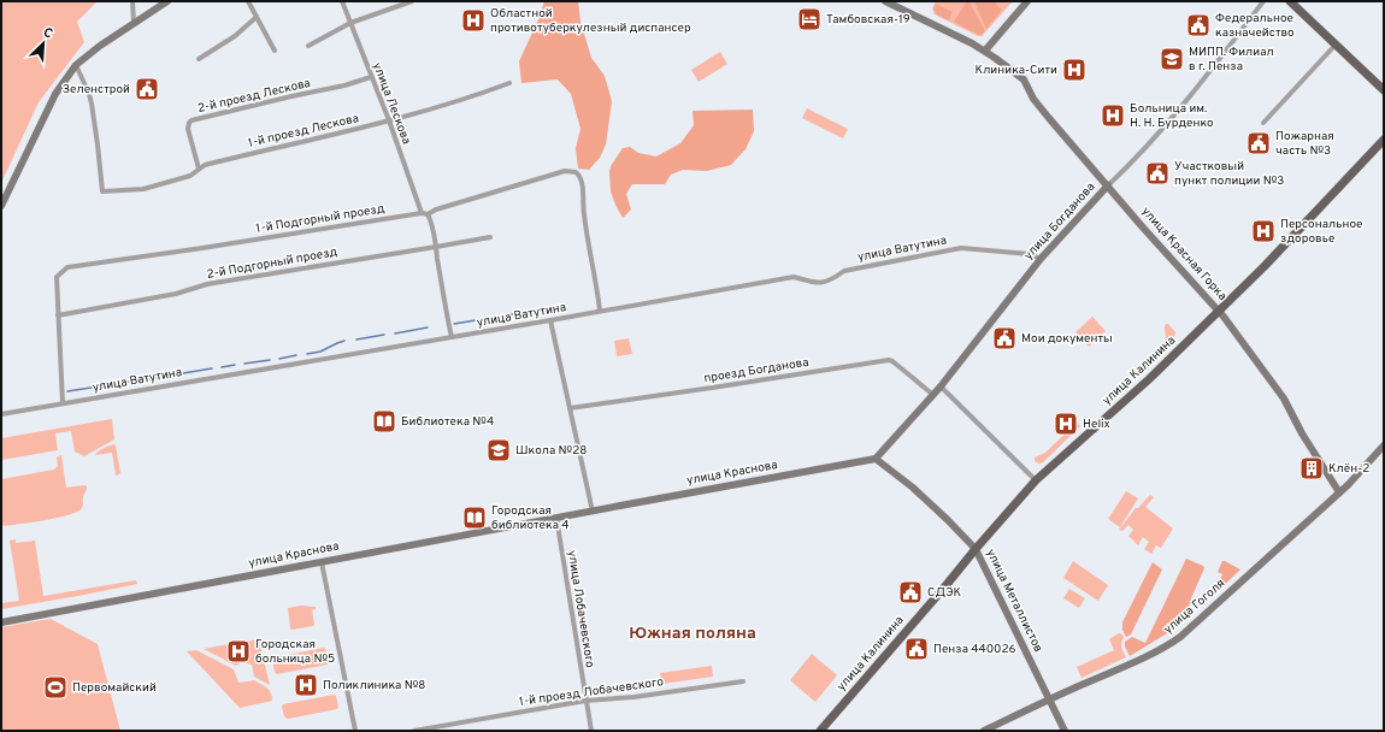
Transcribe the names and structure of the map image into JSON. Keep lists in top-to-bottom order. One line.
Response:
{"streets":{"main road":["улица Калинина"],"street":["2-й проезд Лескова","улица Лескова","1-й проезд Лескова","1-й Подгорный проезд","улица Богданова","улица Ватутина","улица Красная Горка","2-й Подгорный проезд","проезд Богданова","улица Краснова","улица Металлистов","улица Гоголя","улица Лобачевского","1-й проезд Лобачевского"]},"crossings":[["2-й проезд Лескова","улица Лескова"],["2-й проезд Лескова","1-й проезд Лескова"],["улица Лескова","1-й проезд Лескова"],["улица Лескова","1-й Подгорный проезд"],["улица Лескова","улица Ватутина"],["улица Лескова","2-й Подгорный проезд"],["1-й Подгорный проезд","улица Ватутина"],["1-й Подгорный проезд","2-й Подгорный проезд"],["улица Богданова","улица Ватутина"],["улица Богданова","улица Красная Горка"],["улица Богданова","проезд Богданова"],["улица Богданова","улица Краснова"],["улица Богданова","улица Металлистов"],["улица Красная Горка","улица Калинина"],["улица Красная Горка","улица Гоголя"],["улица Калинина","улица Металлистов"],["улица Краснова","улица Металлистов"],["улица Краснова","улица Лобачевского"],["улица Металлистов","улица Гоголя"],["улица Лобачевского","1-й проезд Лобачевского"]],"districts":["Южная поляна"],"places":{"hotel":["Тамбовская-19"],"hospital":["Областной противотуберкулезный диспансер","Клиника-Сити","Больница им. Н. Н. Бурденко","Персональное здоровье","Helix","Городская больница №5","Поликлиника №8"],"public building":["Федеральное казначейство","Зеленстрой","Пожарная часть №3","Участковый пункт полиции №3","Мои документы","СДЭК","Пенза 440026"],"school or university":["МИПП. Филиал в г. Пенза","Школа №28"],"library":["Библиотека №4","Городская библиотека 4"],"building":["Клён-2"],"sports":["Первомайский"]},"north":"top right"}
